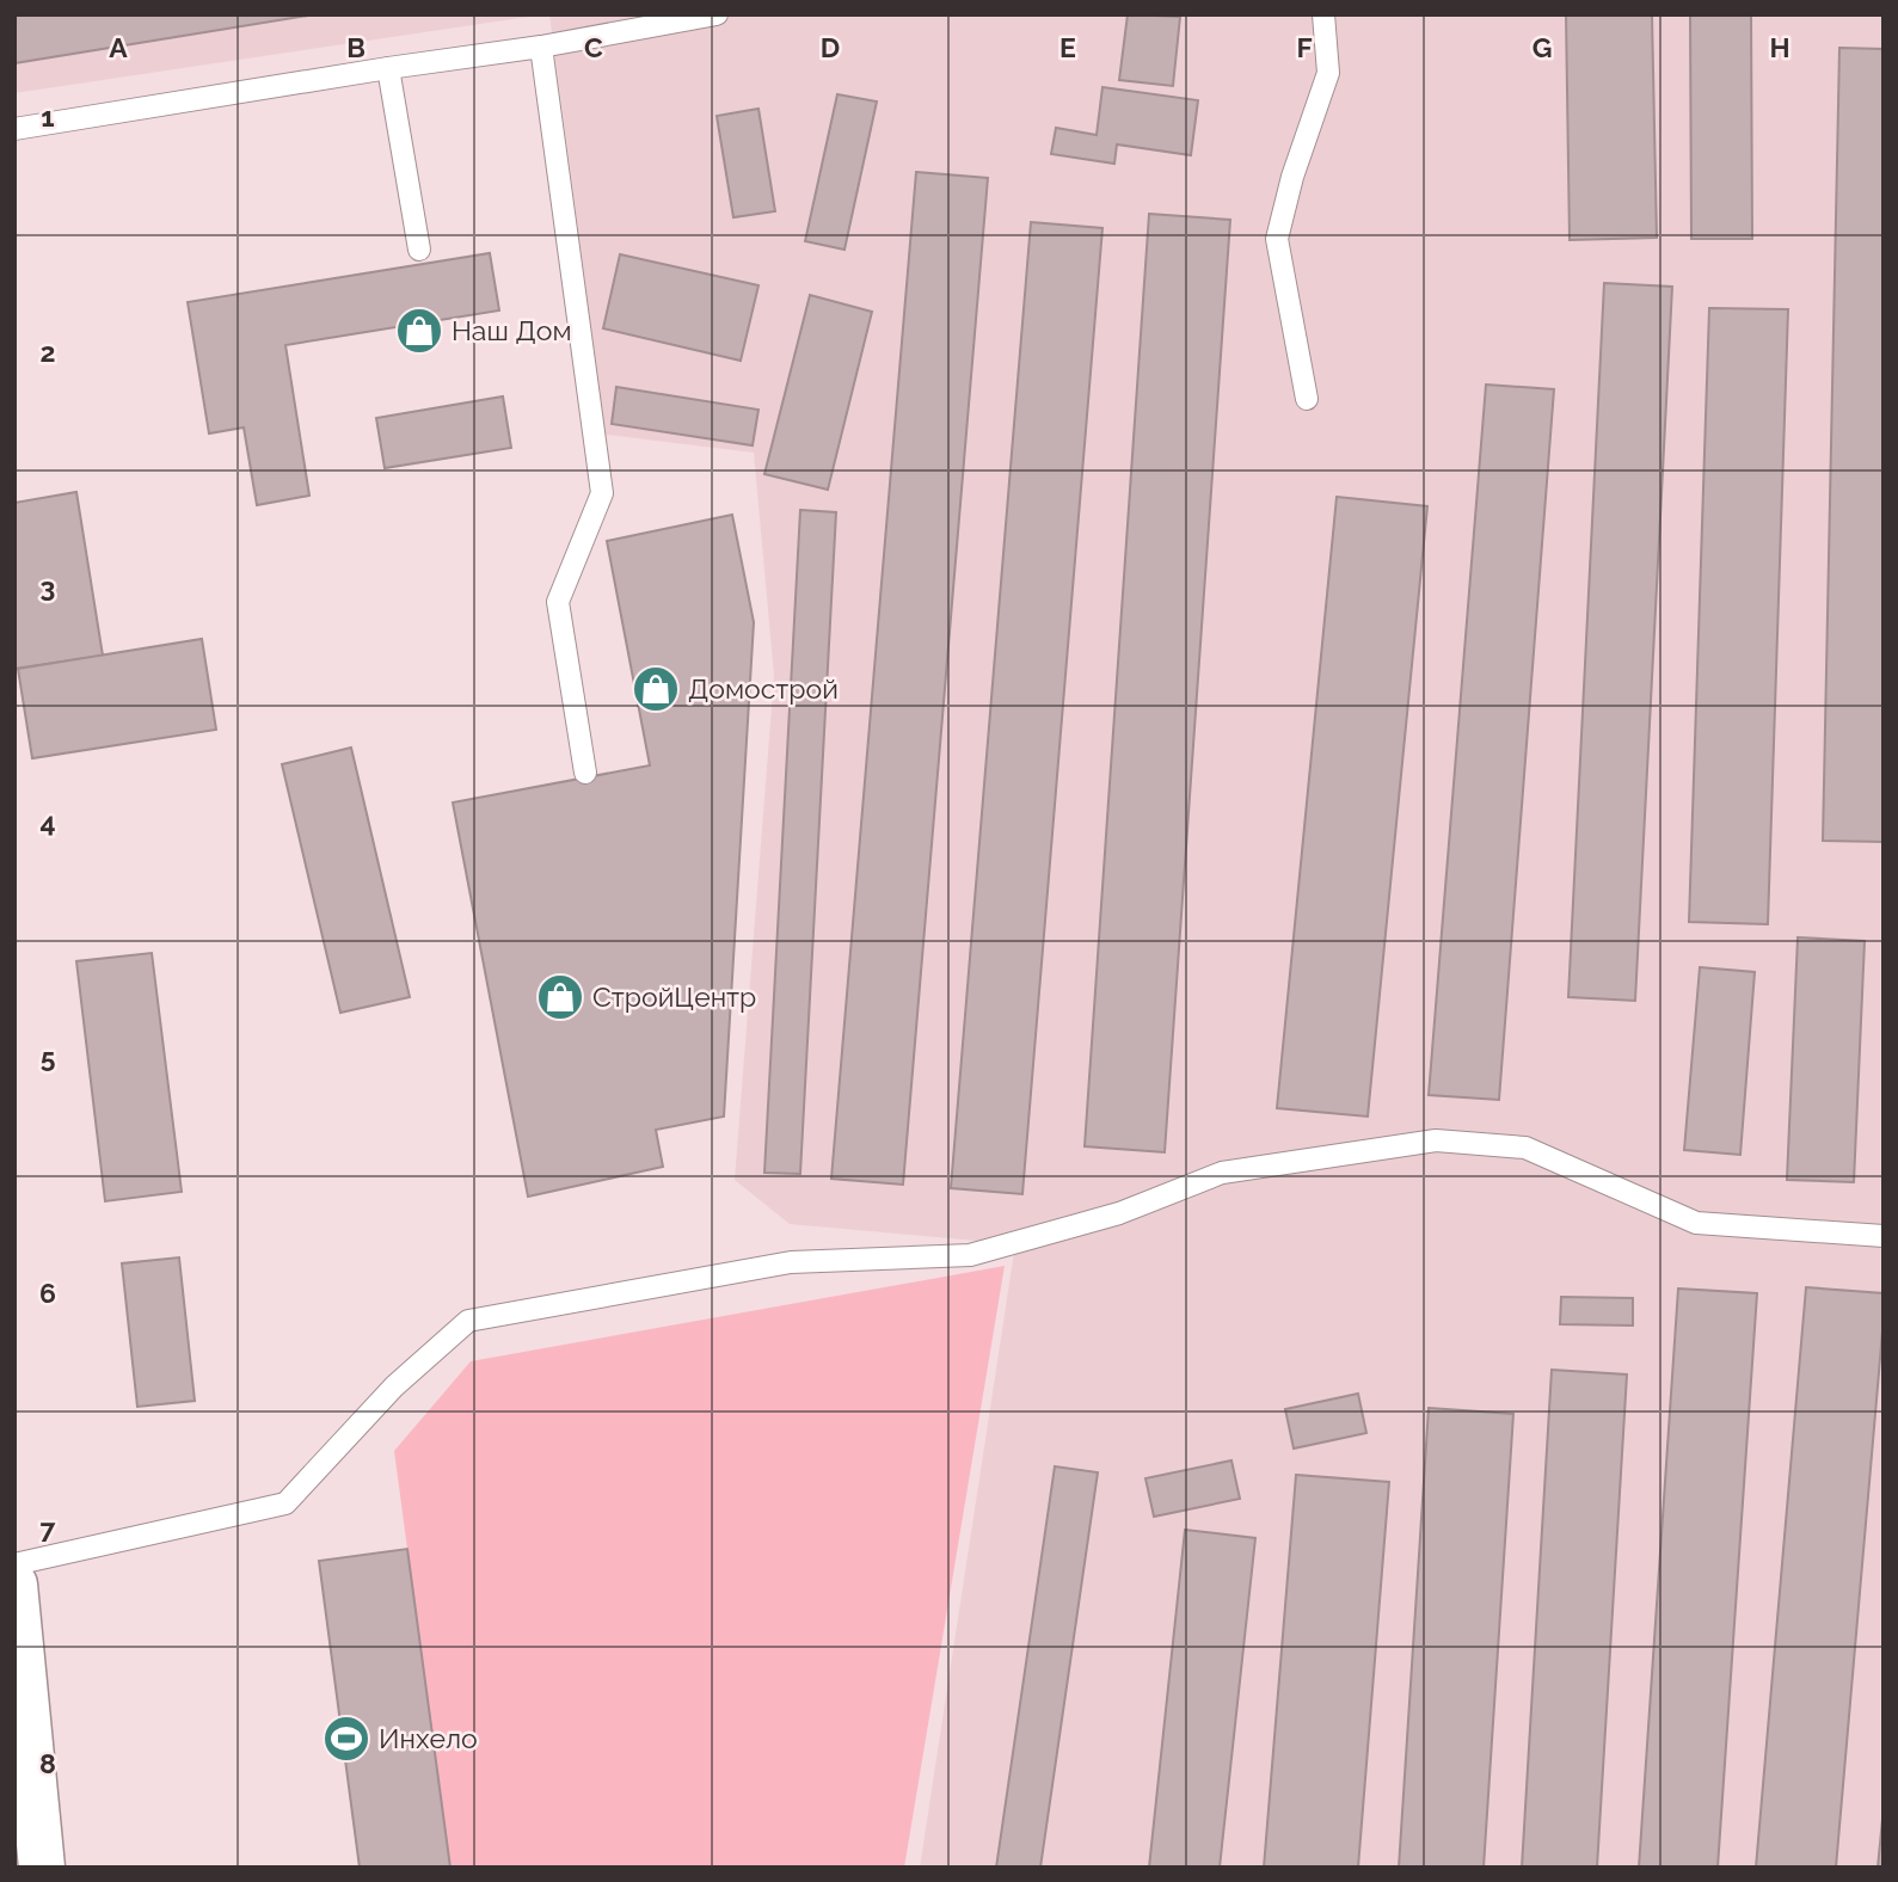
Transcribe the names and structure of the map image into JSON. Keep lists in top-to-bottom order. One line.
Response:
{"places":{"shop":["Наш Дом","Домострой","СтройЦентр"],"sports":["Инхело"]},"grid":{"columns":["A","B","C","D","E","F","G","H"],"rows":["1","2","3","4","5","6","7","8"]}}
